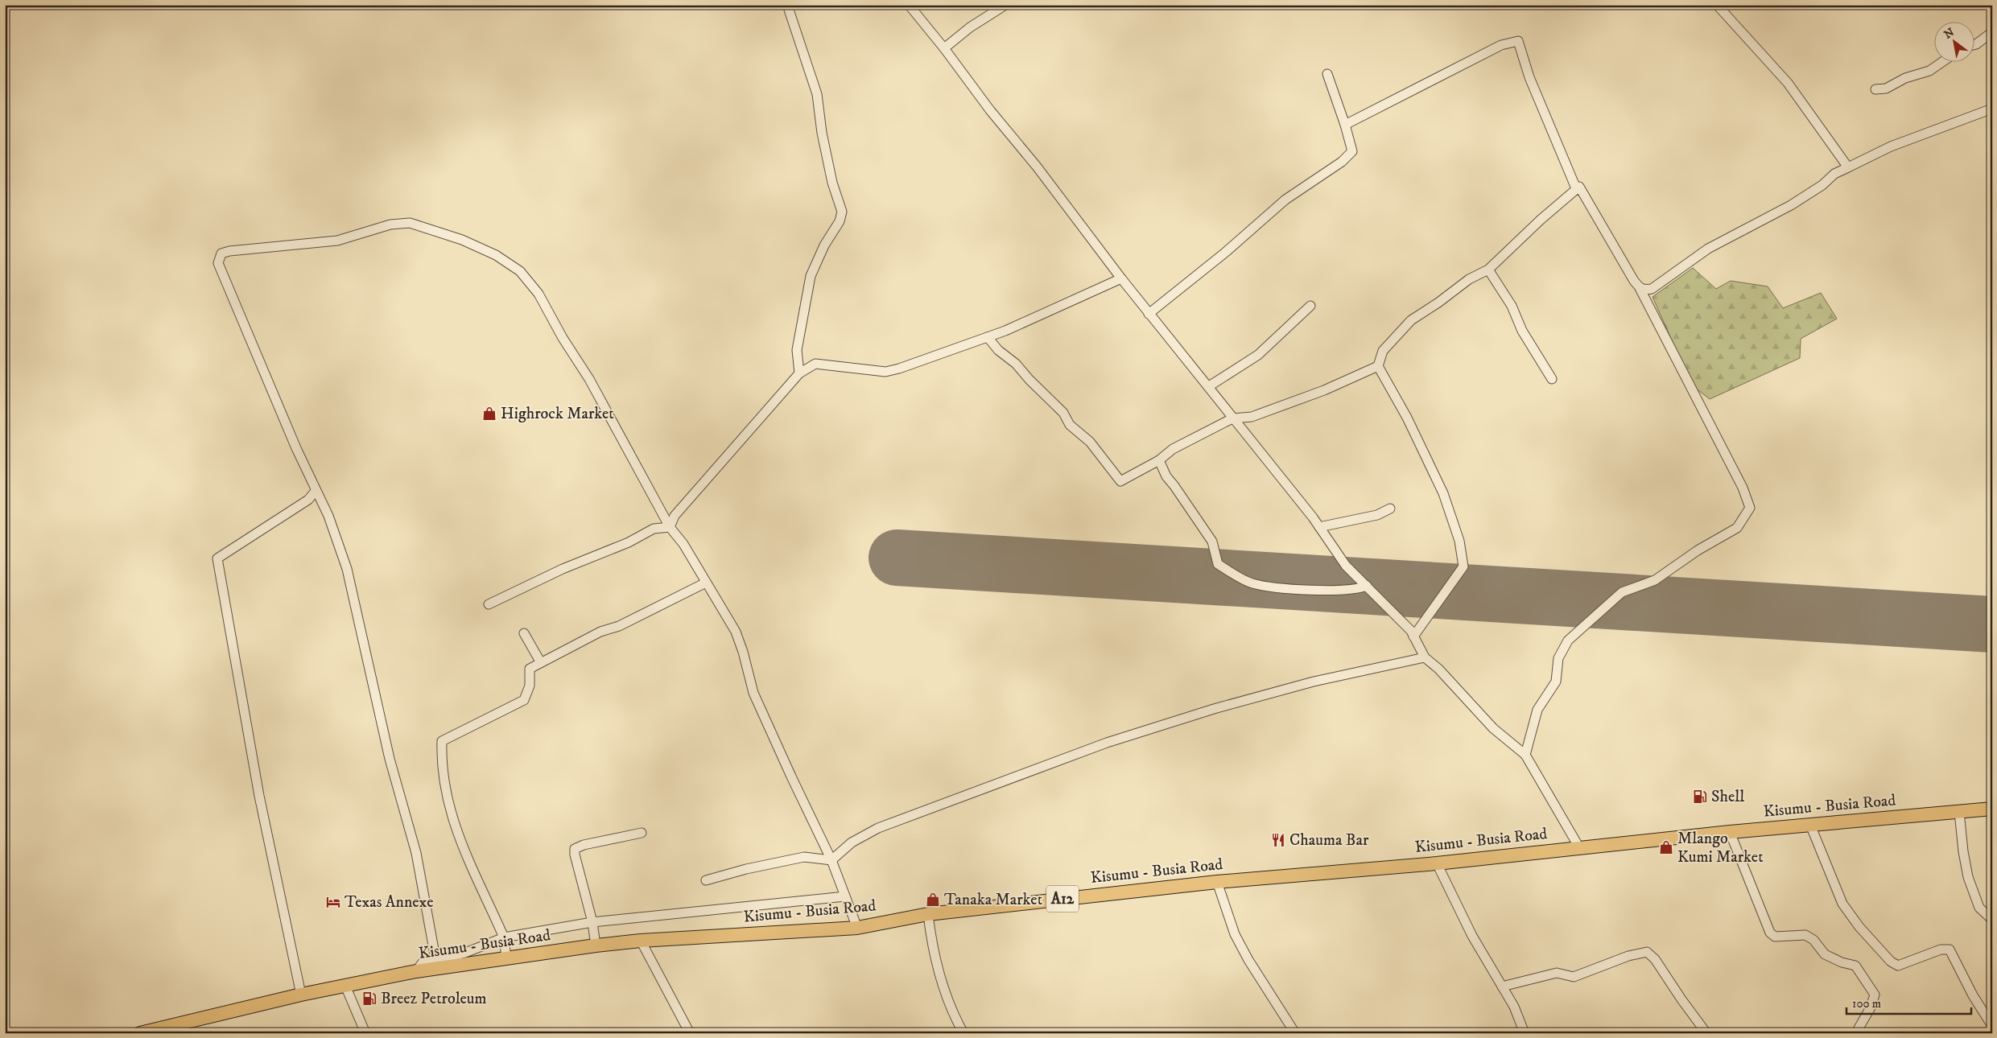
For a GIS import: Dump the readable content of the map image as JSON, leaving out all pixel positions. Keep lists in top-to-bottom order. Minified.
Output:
{"streets":{"highway":["Kisumu - Busia Road","A12"]},"places":{"shop":["Highrock Market","Mlango Kumi Market","Tanaka Market"],"fuel station":["Shell","Breez Petroleum"],"restaurant":["Chauma Bar"],"hotel":["Texas Annexe"]},"scale_bar":"100 m","north":"top left"}
